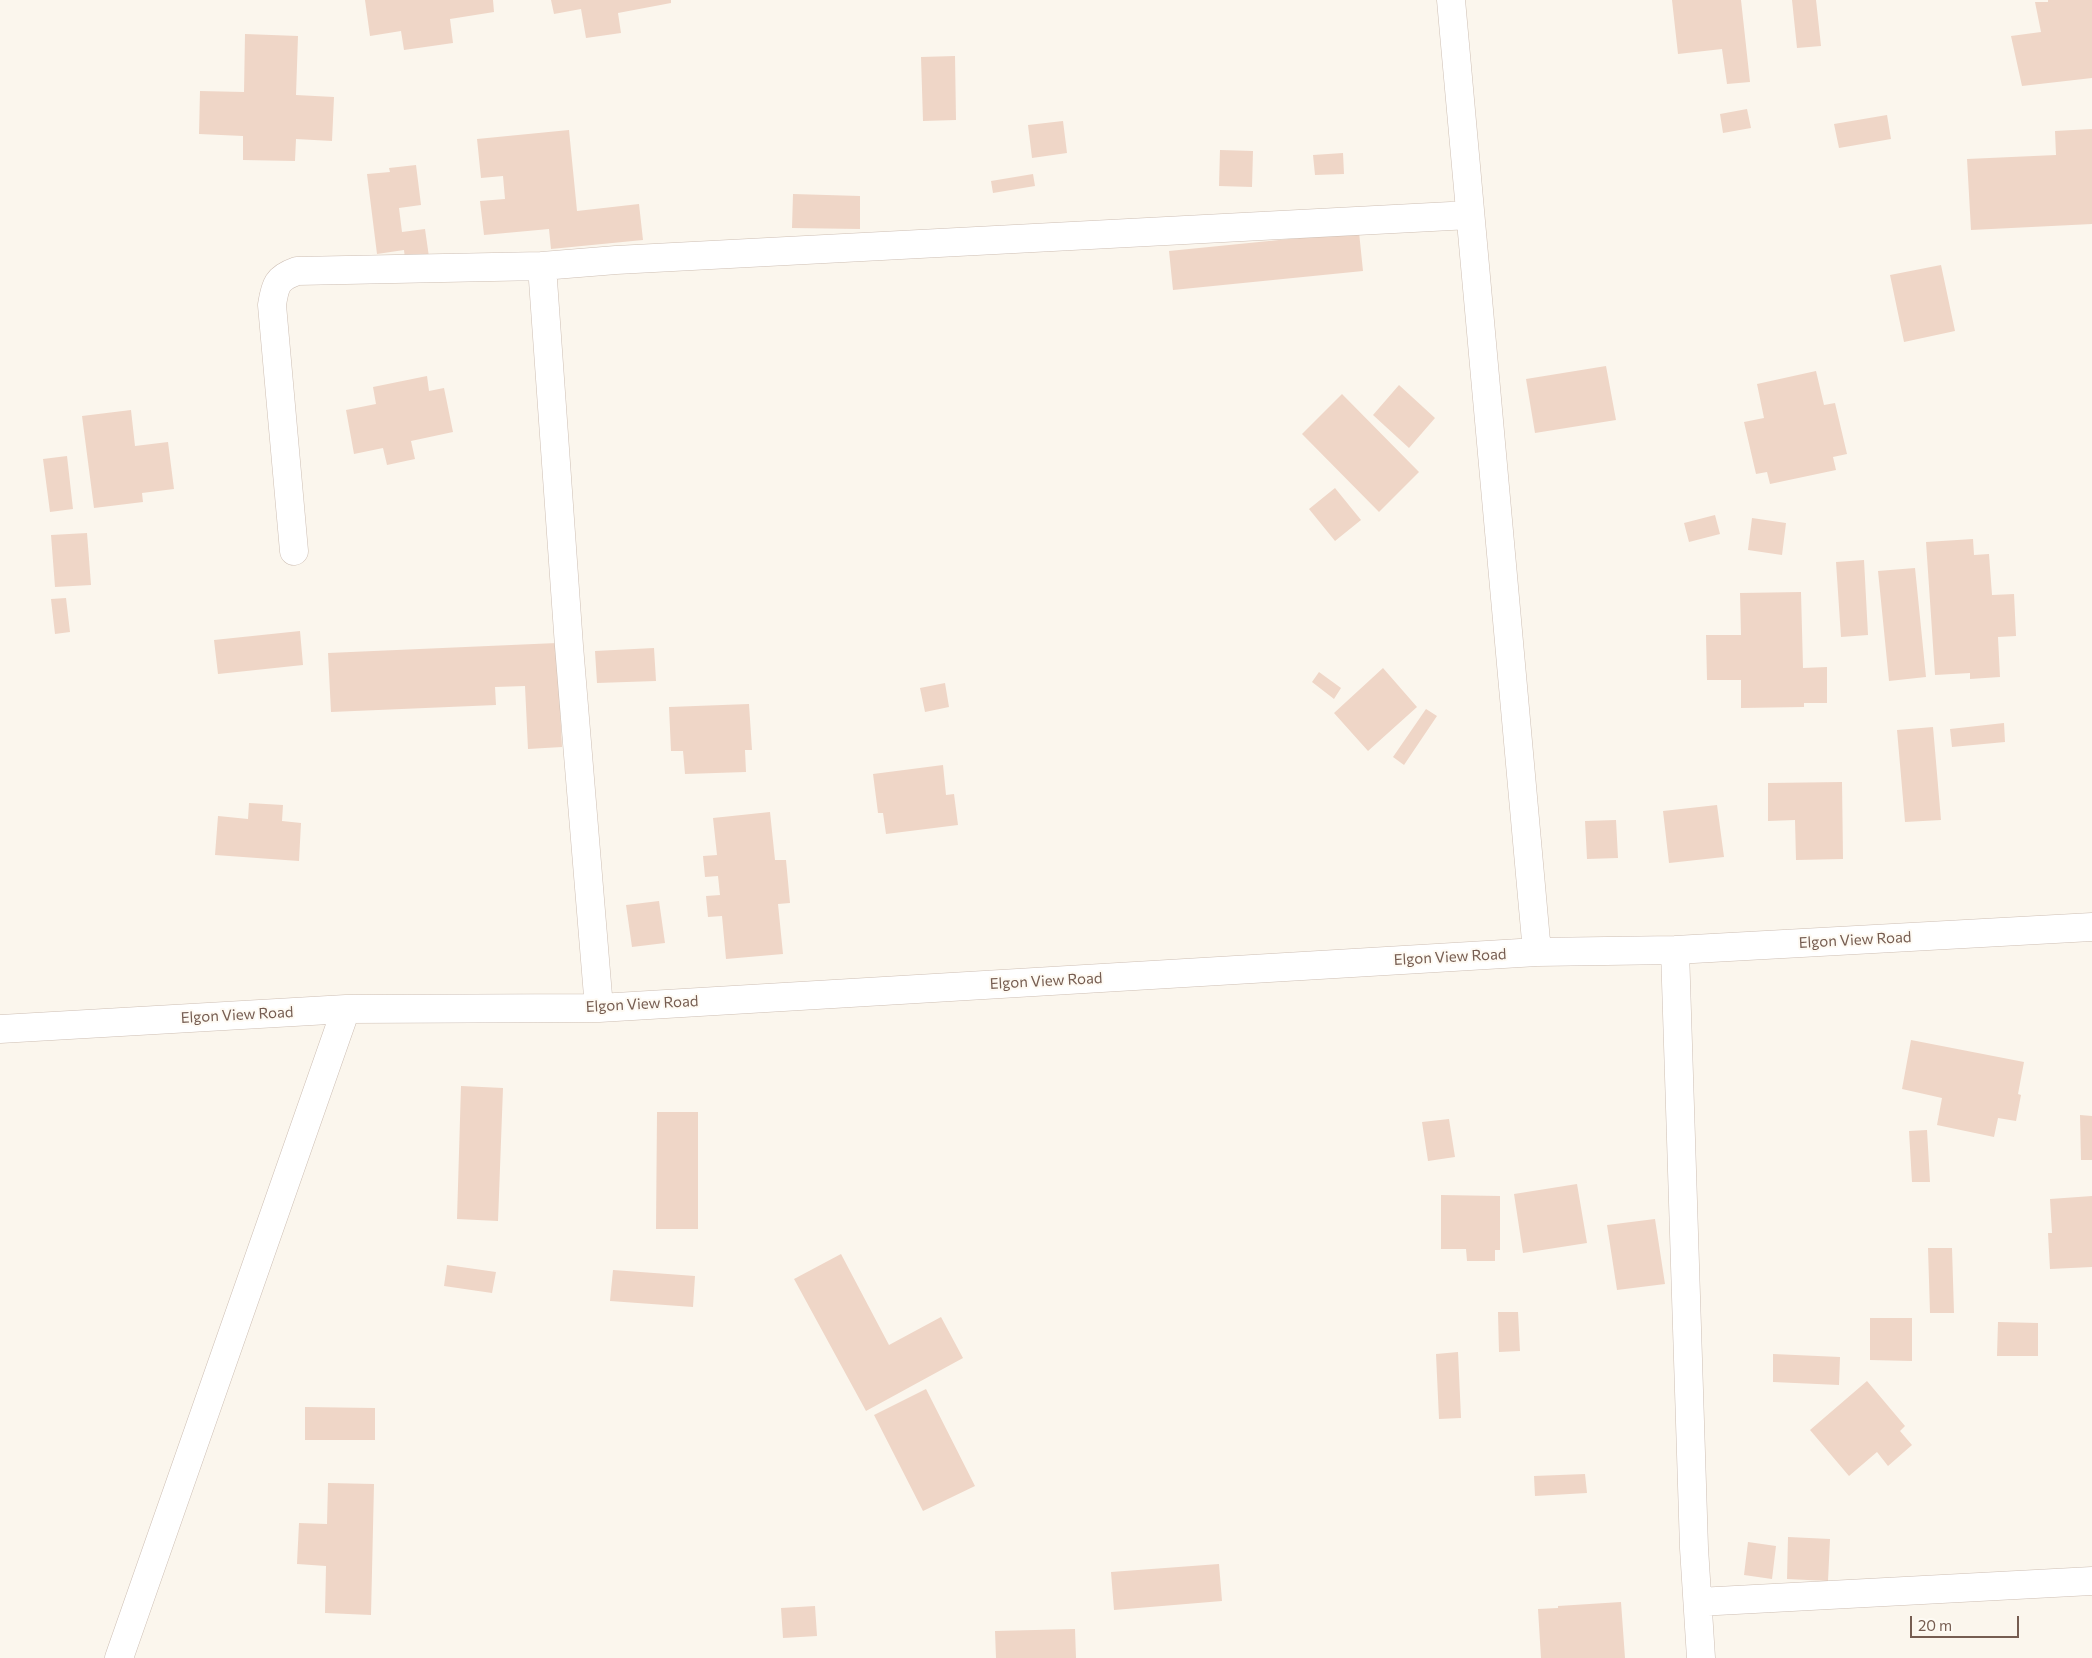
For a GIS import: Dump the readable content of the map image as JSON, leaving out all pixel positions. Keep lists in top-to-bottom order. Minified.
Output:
{"streets":{"street":["Elgon View Road"]},"scale_bar":"20 m"}
